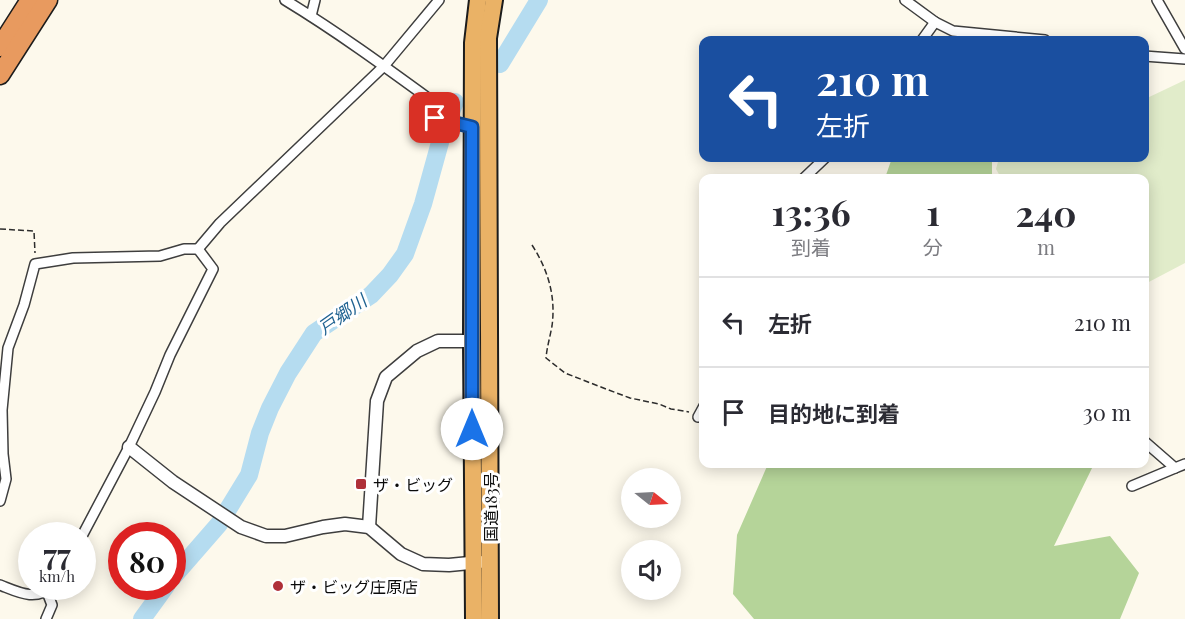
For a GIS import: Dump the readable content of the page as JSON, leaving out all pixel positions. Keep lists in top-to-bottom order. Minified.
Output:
{"streets":{"highway":["国道183号"]},"water":["戸郷川"],"places":{"transit":["ザ・ビッグ"],"other":["ザ・ビッグ庄原店"]},"north":"right","page":{"turn":["210 m","左折"],"eta":["13:36","到着","1","分","240","m"],"list":[{"name":"左折","value":"210 m"},{"name":"目的地に到着","value":"30 m"}],"speed":"77 km/h","limit":"80"}}
